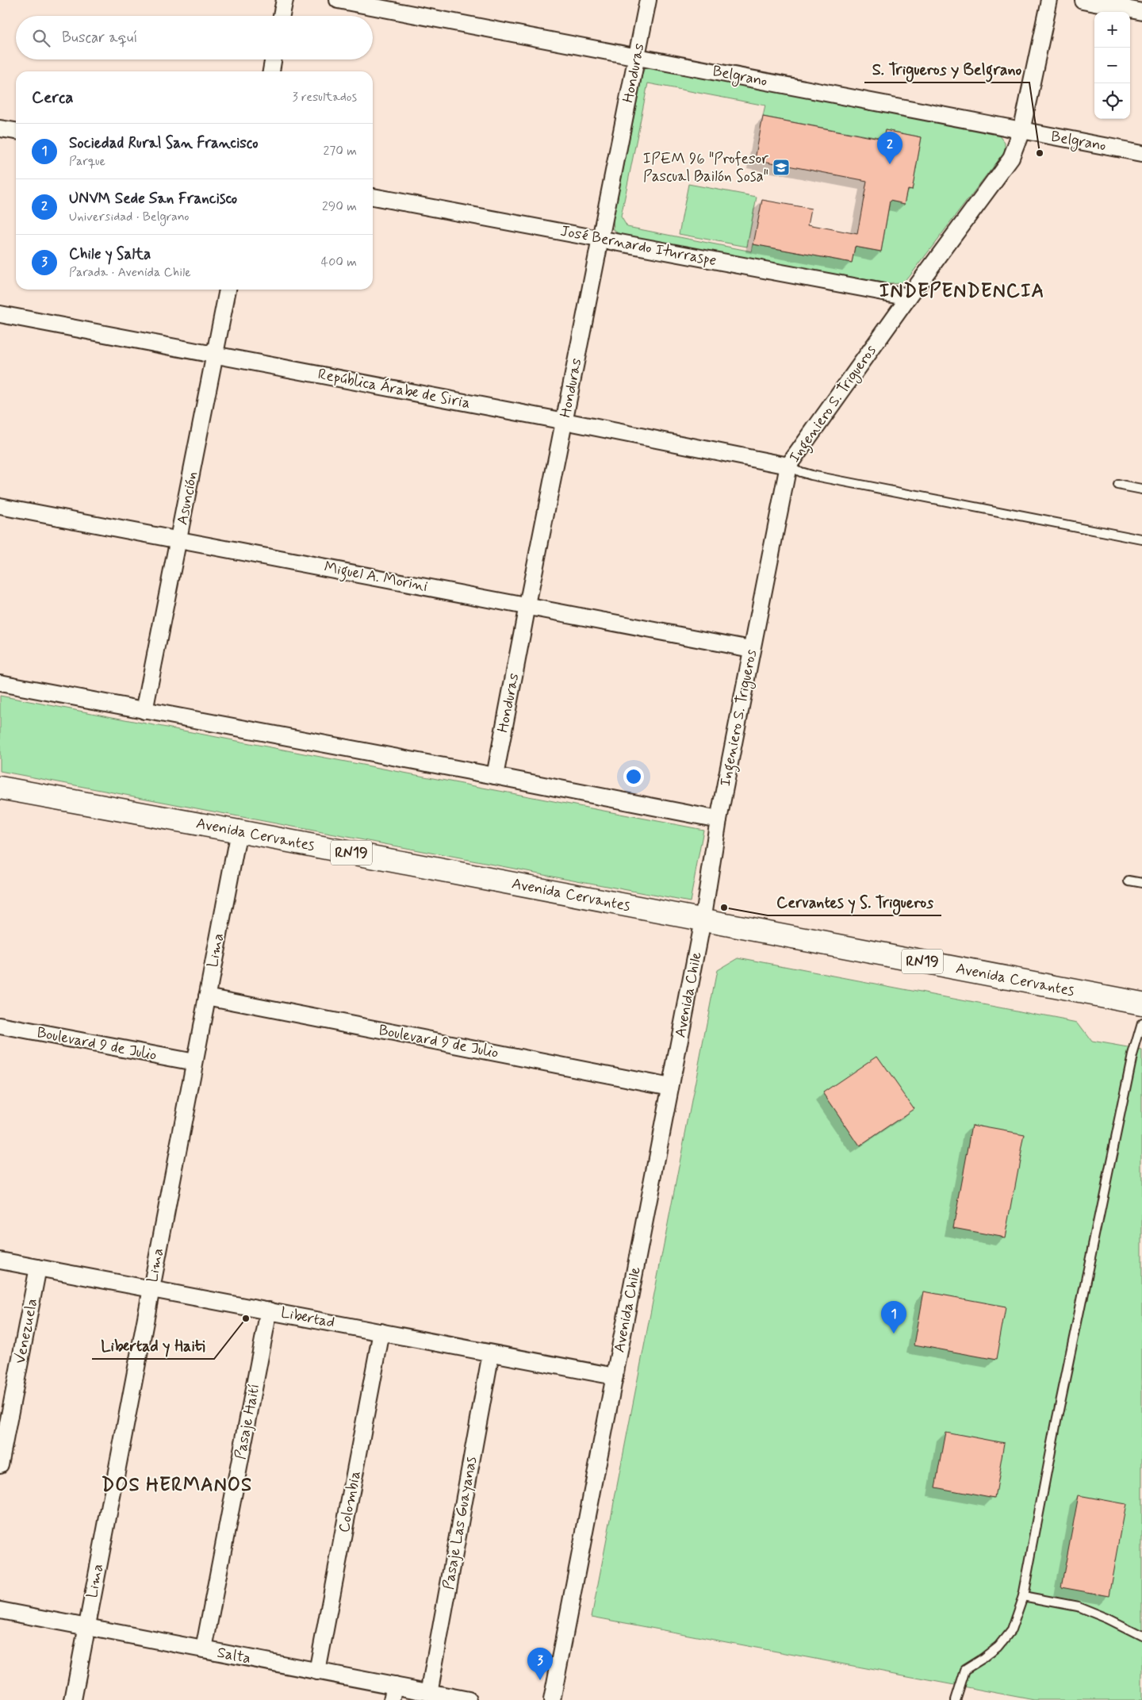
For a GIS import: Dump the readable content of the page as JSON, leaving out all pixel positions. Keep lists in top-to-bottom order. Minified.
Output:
{"streets":{"main road":["Avenida Cervantes","RN19"],"street":["Honduras","Belgrano","José Bernardo Iturraspe","República Árabe de Siria","Ingeniero S. Trigueros","Asunción","Miguel A. Morini","Lima","Avenida Chile","Boulevard 9 de Julio","Libertad","Venezuela","Pasaje Haití","Colombia","Pasaje Las Guayanas","Salta"]},"crossings":[["Honduras","Belgrano"],["Honduras","José Bernardo Iturraspe"],["Honduras","República Árabe de Siria"],["Honduras","Miguel A. Morini"],["Belgrano","Ingeniero S. Trigueros"],["José Bernardo Iturraspe","Ingeniero S. Trigueros"],["República Árabe de Siria","Ingeniero S. Trigueros"],["República Árabe de Siria","Asunción"],["Ingeniero S. Trigueros","Miguel A. Morini"],["Ingeniero S. Trigueros","Avenida Cervantes"],["Ingeniero S. Trigueros","Avenida Chile"],["Asunción","Miguel A. Morini"],["Avenida Cervantes","Lima"],["Avenida Cervantes","Avenida Chile"],["Lima","Boulevard 9 de Julio"],["Lima","Libertad"],["Lima","Salta"],["Avenida Chile","Boulevard 9 de Julio"],["Avenida Chile","Libertad"],["Libertad","Venezuela"],["Libertad","Pasaje Haití"],["Libertad","Colombia"],["Libertad","Pasaje Las Guayanas"],["Pasaje Haití","Salta"],["Colombia","Salta"],["Pasaje Las Guayanas","Salta"]],"districts":["INDEPENDENCIA","DOS HERMANOS"],"places":{"other":["S. Trigueros y Belgrano","Cervantes y S. Trigueros","Libertad y Haiti"],"school or university":["IPEM 96 \"Profesor Pascual Bailón Sosa\""]},"page":{"map_buttons":["+","−"],"search":"Buscar aquí","heading":["Cerca","3 resultados"],"list":[{"mark":"1","name":"Sociedad Rural San Francisco","note":"Parque","value":"270 m"},{"mark":"2","name":"UNVM Sede San Francisco","note":"Universidad · Belgrano","value":"290 m"},{"mark":"3","name":"Chile y Salta","note":"Parada · Avenida Chile","value":"400 m"}],"pins":["2","1","3"]}}
